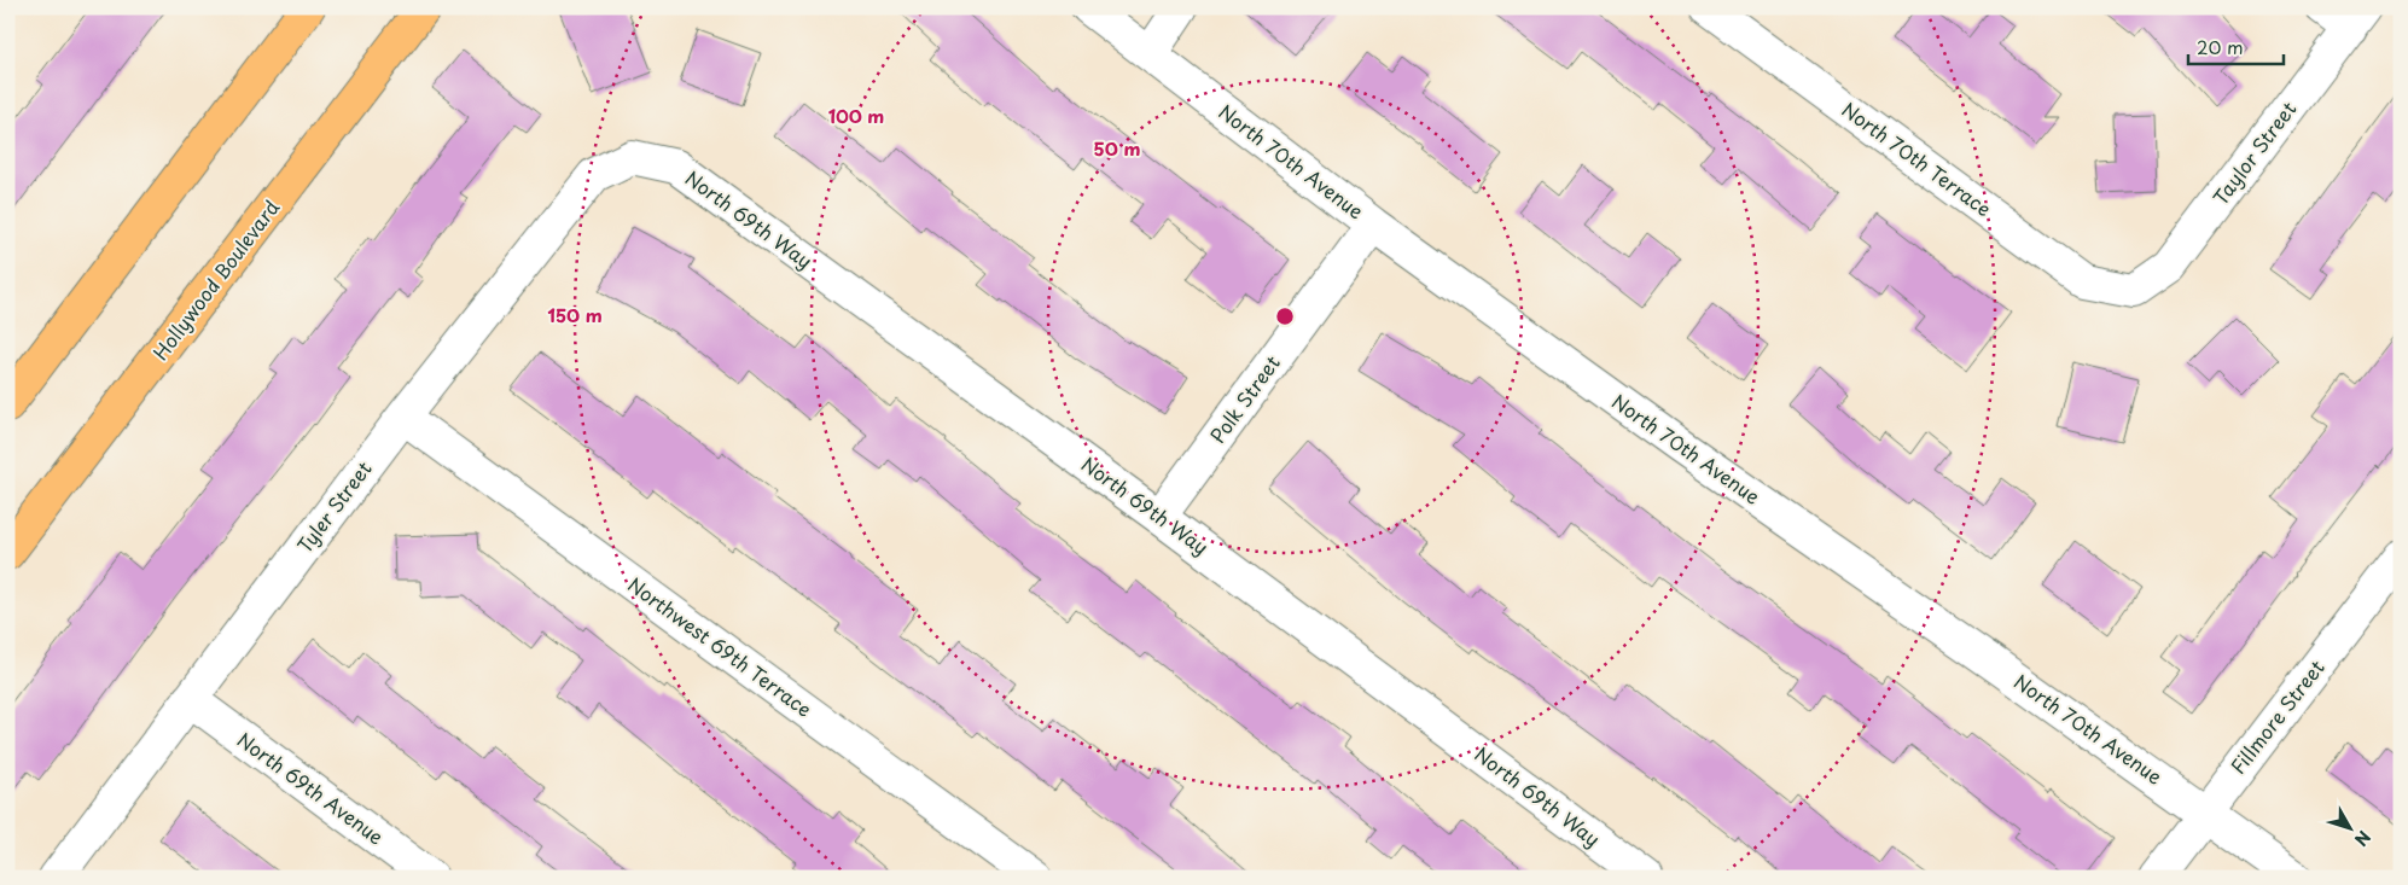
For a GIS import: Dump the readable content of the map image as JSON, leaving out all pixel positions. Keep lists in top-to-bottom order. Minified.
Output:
{"streets":{"highway":["Hollywood Boulevard"],"street":["Taylor Street","North 70th Terrace","North 70th Avenue","North 69th Way","Polk Street","Tyler Street","Northwest 69th Terrace","Fillmore Street","North 69th Avenue"]},"crossings":[["Taylor Street","North 70th Terrace"],["North 70th Avenue","Polk Street"],["North 70th Avenue","Fillmore Street"],["North 69th Way","Polk Street"],["North 69th Way","Tyler Street"],["Tyler Street","Northwest 69th Terrace"],["Tyler Street","North 69th Avenue"]],"scale_bar":"20 m","north":"bottom right","rings":["100 m","50 m","150 m"]}
